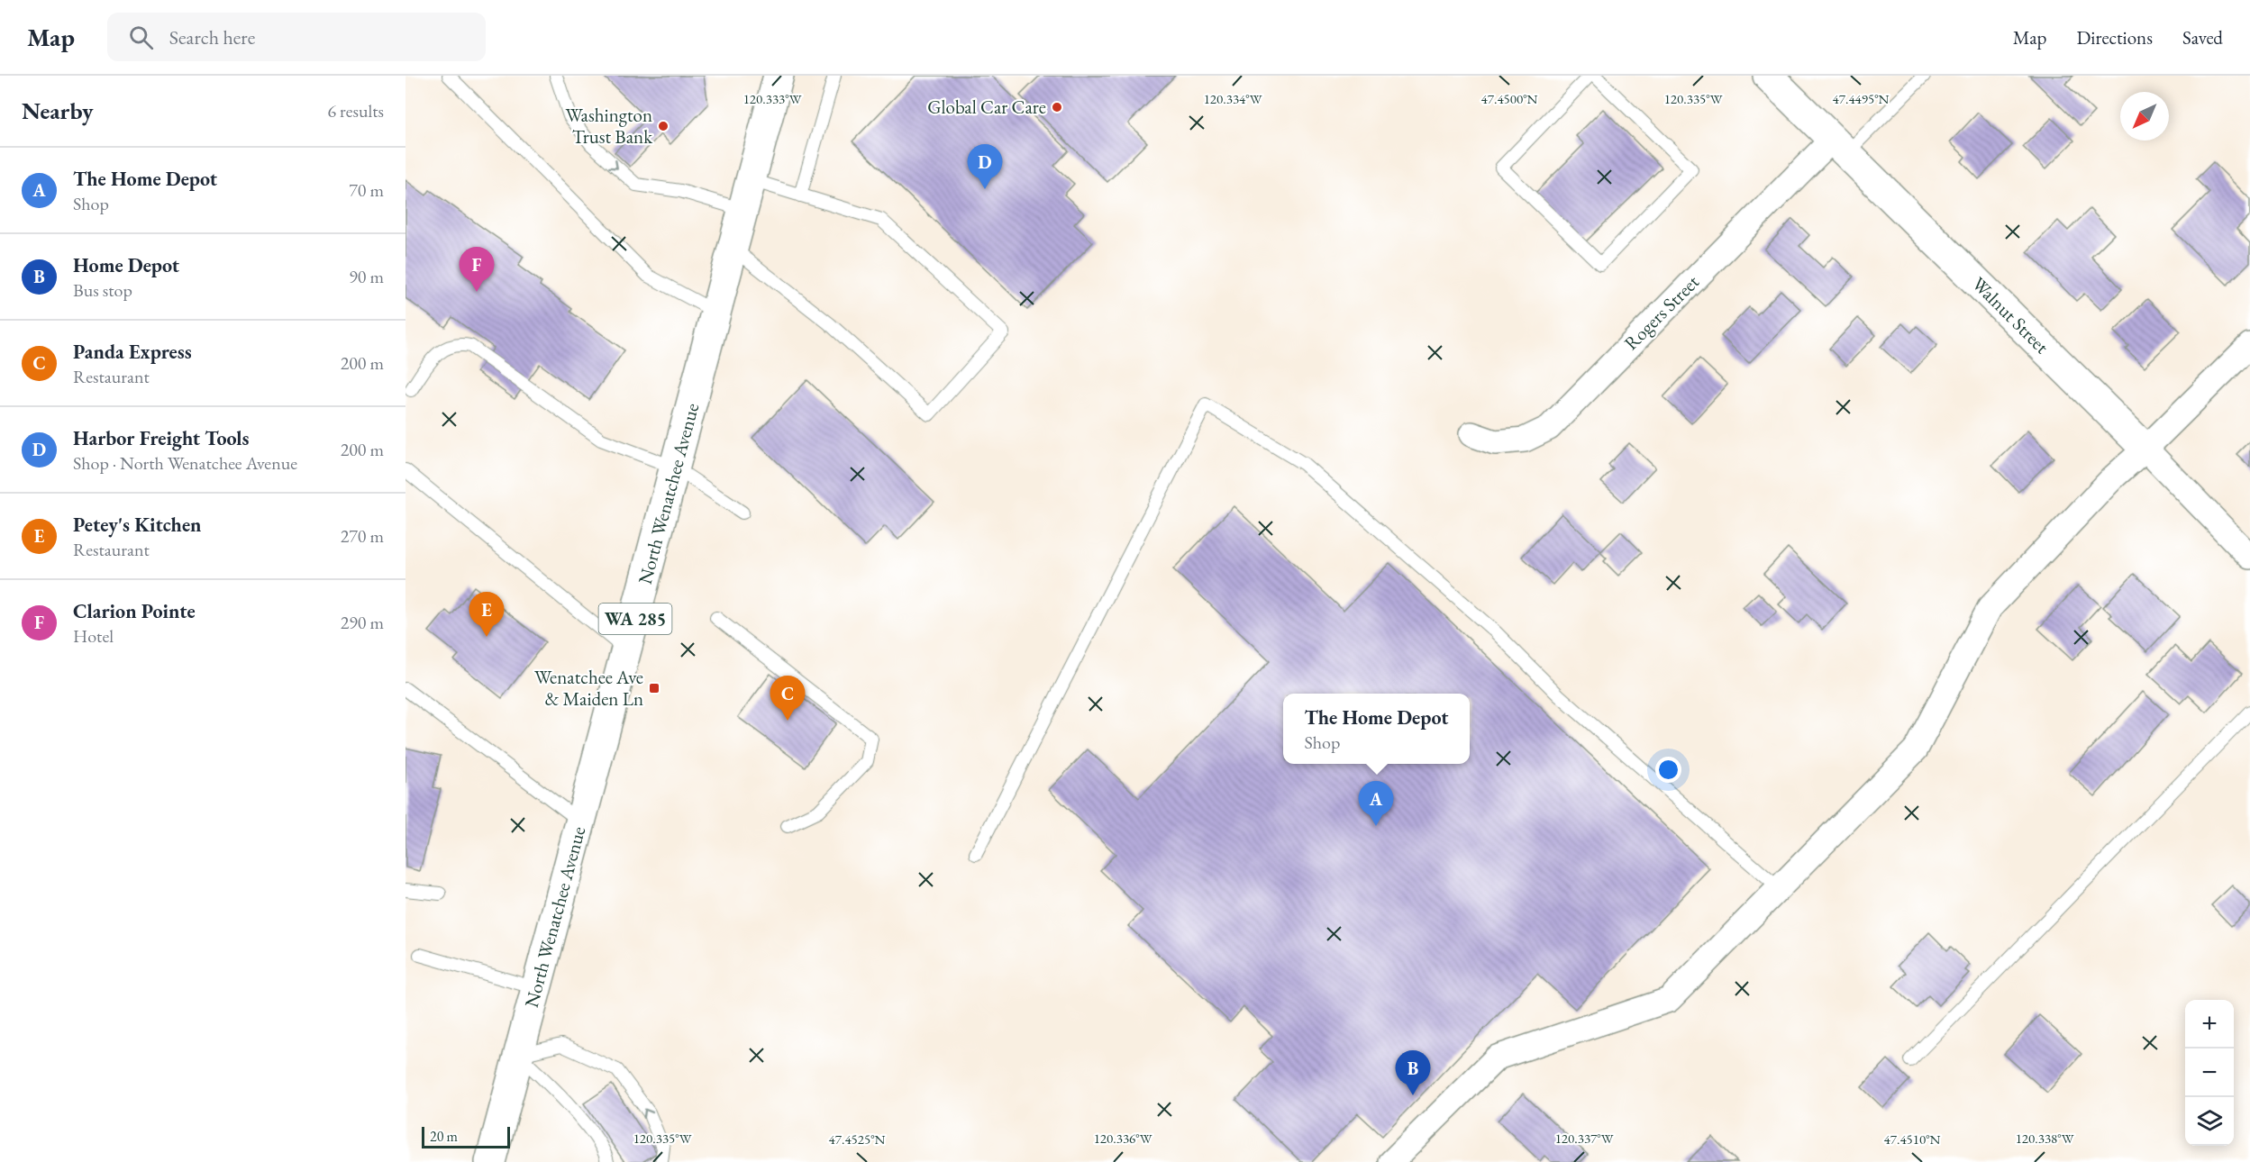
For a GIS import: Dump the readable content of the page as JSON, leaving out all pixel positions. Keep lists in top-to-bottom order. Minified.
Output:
{"streets":{"main road":["Walnut Street","North Wenatchee Avenue","WA 285"],"street":["Rogers Street"]},"crossings":[["Rogers Street","Walnut Street"]],"places":{"other":["Global Car Care","Washington Trust Bank"],"transit":["Wenatchee Ave & Maiden Ln"]},"scale_bar":"20 m","north":"bottom left","page":{"header":"Map","search":"Search here","nav":["Map","Directions","Saved"],"heading":["Nearby","6 results"],"pins":["D","F","E","C","A","B"],"list":[{"mark":"A","name":"The Home Depot","note":"Shop","value":"70 m"},{"mark":"B","name":"Home Depot","note":"Bus stop","value":"90 m"},{"mark":"C","name":"Panda Express","note":"Restaurant","value":"200 m"},{"mark":"D","name":"Harbor Freight Tools","note":"Shop · North Wenatchee Avenue","value":"200 m"},{"mark":"E","name":"Petey's Kitchen","note":"Restaurant","value":"270 m"},{"mark":"F","name":"Clarion Pointe","note":"Hotel","value":"290 m"}],"popup":["The Home Depot","Shop"],"map_buttons":["+","−"],"scale":"20 m"},"coordinates":["47.4500°N","47.4495°N","120.333°W","120.334°W","120.335°W","120.336°W","120.337°W","120.338°W","47.4525°N","47.4510°N"]}
